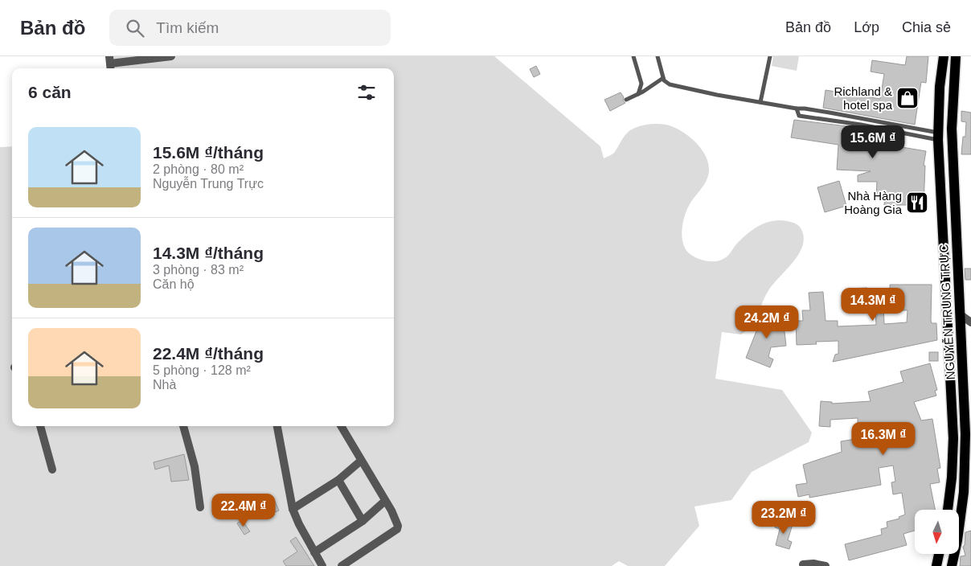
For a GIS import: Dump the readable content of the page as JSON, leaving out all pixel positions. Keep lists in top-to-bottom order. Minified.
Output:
{"streets":{"main road":["NGUYỄN TRUNG TRỰC"]},"places":{"shop":["Richland & hotel spa"],"restaurant":["Nhà Hàng Hoàng Gia"]},"north":"bottom","page":{"header":"Bản đồ","search":"Tìm kiếm","nav":["Bản đồ","Lớp","Chia sẻ"],"heading":"6 căn","list":[{"name":"15.6M ₫/tháng","note":"2 phòng · 80 m² · Nguyễn Trung Trực"},{"name":"14.3M ₫/tháng","note":"3 phòng · 83 m² · Căn hộ"},{"name":"22.4M ₫/tháng","note":"5 phòng · 128 m² · Nhà"}],"price":["15.6M ₫","14.3M ₫","24.2M ₫","16.3M ₫","22.4M ₫","23.2M ₫"]}}
